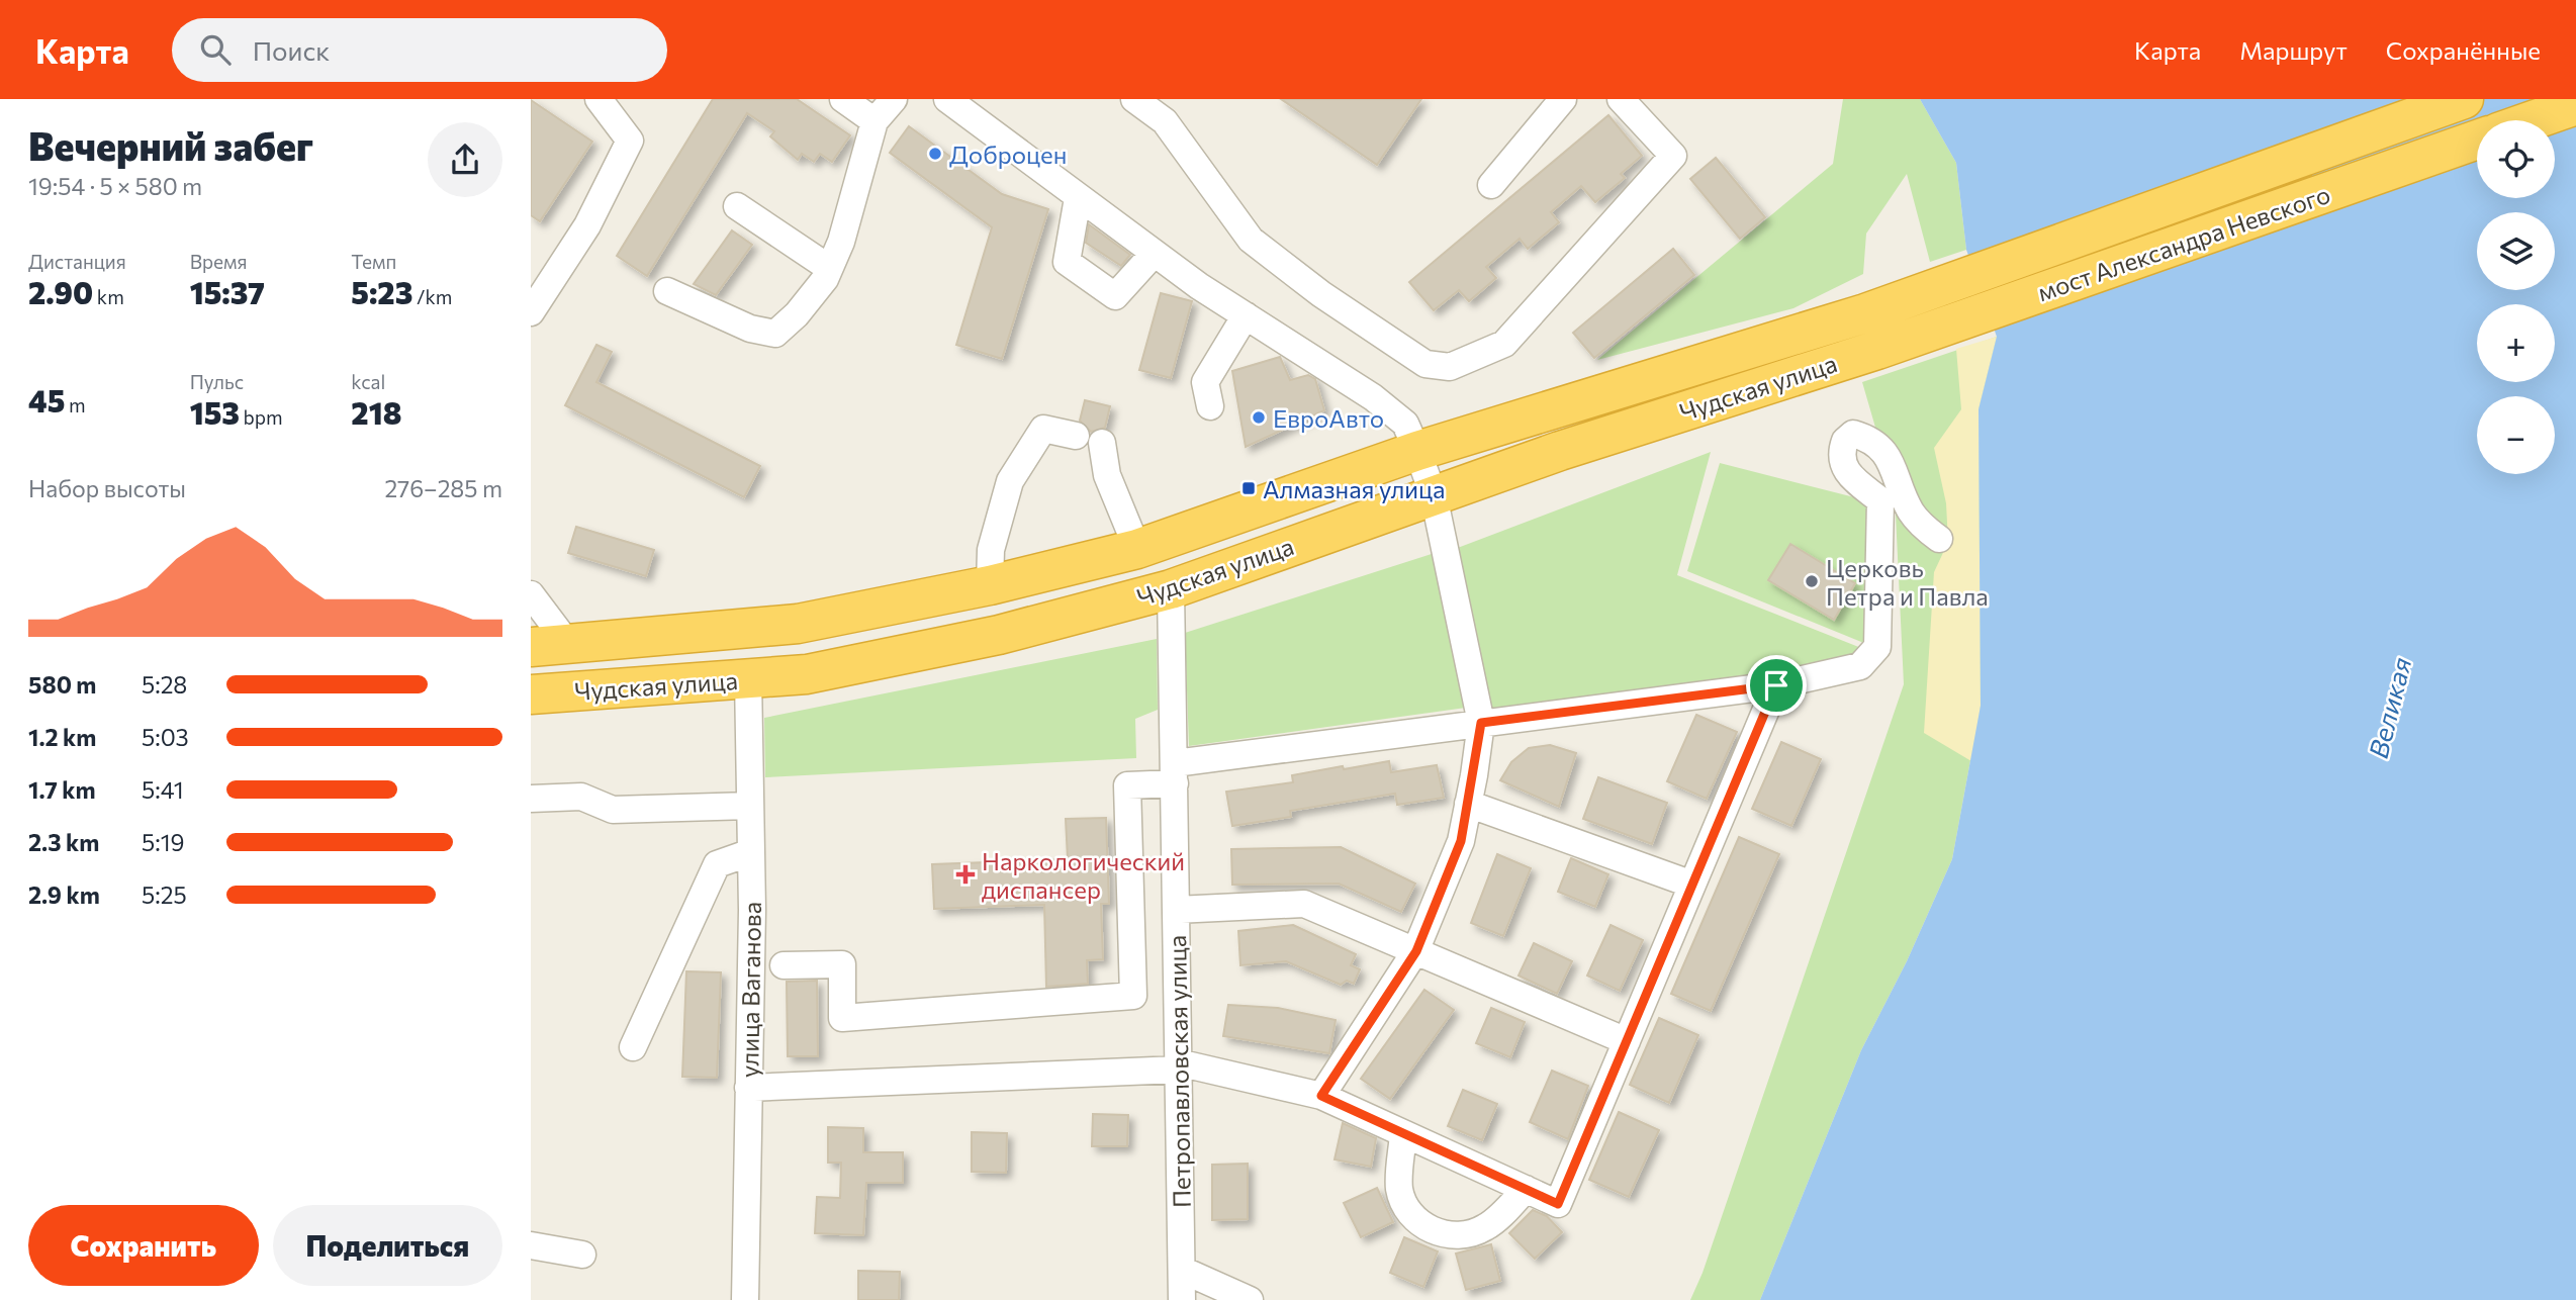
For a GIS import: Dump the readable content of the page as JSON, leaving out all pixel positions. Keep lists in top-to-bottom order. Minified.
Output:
{"streets":{"highway":["мост Александра Невского","Чудская улица"],"street":["улица Ваганова","Петропавловская улица"]},"crossings":[["мост Александра Невского","Чудская улица"],["Чудская улица","улица Ваганова"],["Чудская улица","Петропавловская улица"]],"water":["Великая"],"places":{"other":["Доброцен","ЕвроАвто","Церковь Петра и Павла"],"transit":["Алмазная улица"],"health":["Наркологический диспансер"]},"page":{"header":"Карта","search":"Поиск","nav":["Карта","Маршрут","Сохранённые"],"heading":["Вечерний забег","19:54 · 5 × 580 m"],"map_buttons":["+","−"],"stats":[["Дистанция","2.90 km"],["Время","15:37"],["Темп","5:23 /km"],["45 m"],["Пульс","153 bpm"],["kcal","218"]],"chart":["Набор высоты","276–285 m"],"list":[{"name":"580 m","note":"5:28"},{"name":"1.2 km","note":"5:03"},{"name":"1.7 km","note":"5:41"},{"name":"2.3 km","note":"5:19"},{"name":"2.9 km","note":"5:25"}],"buttons":["Сохранить","Поделиться"]}}
